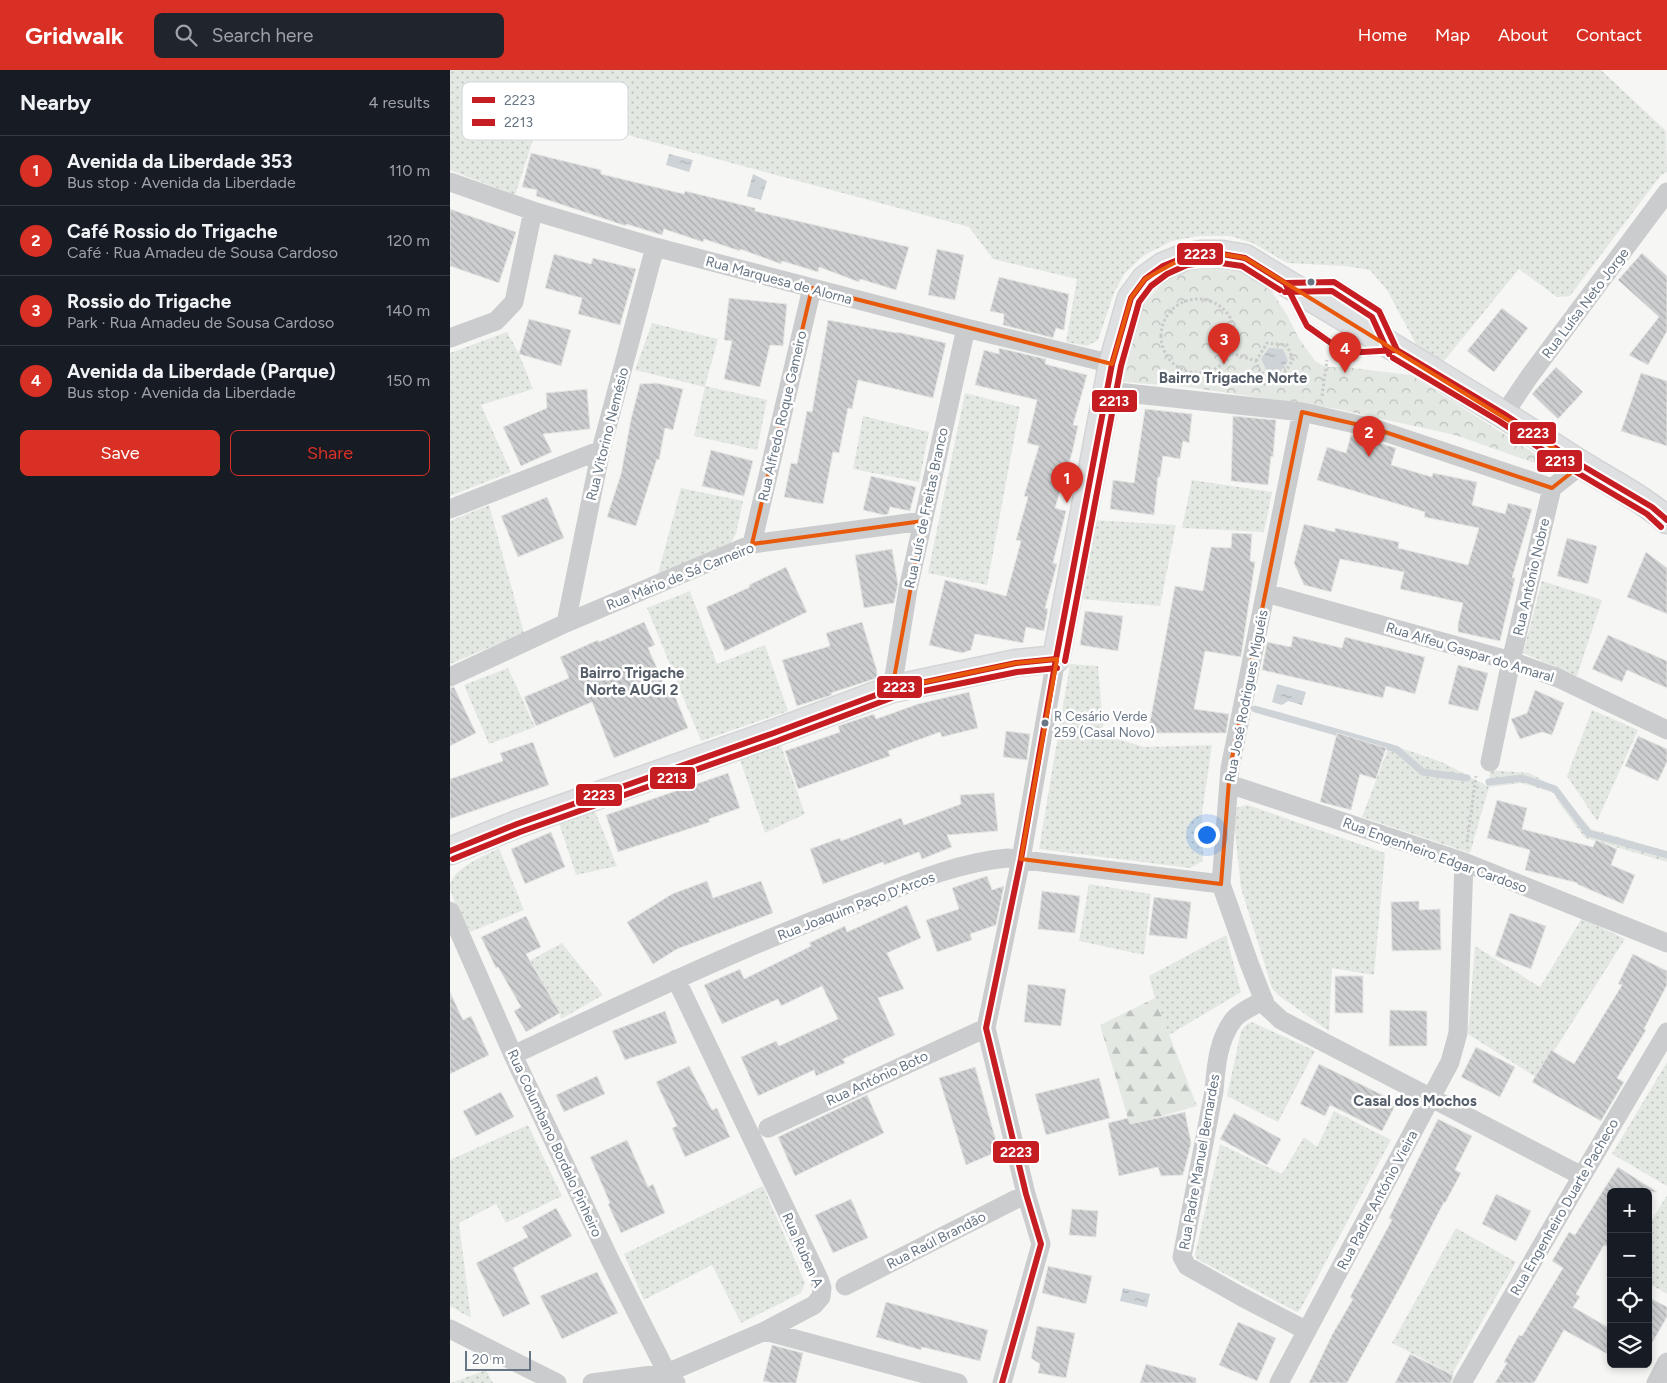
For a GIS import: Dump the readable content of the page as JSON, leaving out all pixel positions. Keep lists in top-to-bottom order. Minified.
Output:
{"streets":{"street":["Rua Marquesa de Alorna","Rua Luísa Neto Jorge","Rua Alfredo Roque Gameiro","Rua Vitorino Nemésio","Rua Luís de Freitas Branco","Rua Mário de Sá Carneiro","Rua António Nobre","Rua Alfeu Gaspar do Amaral","Rua José Rodrigues Miguéis","Rua Engenheiro Edgar Cardoso","Rua Joaquim Paço D'Arcos","Rua António Boto","Rua Columbano Bordalo Pinheiro","Rua Padre Manuel Bernardes","Rua Padre António Vieira","Rua Engenheiro Duarte Pacheco","Rua Raúl Brandão","Rua Ruben A"]},"crossings":[["Rua Marquesa de Alorna","Rua Alfredo Roque Gameiro"],["Rua Marquesa de Alorna","Rua Vitorino Nemésio"],["Rua Marquesa de Alorna","Rua Luís de Freitas Branco"],["Rua Alfredo Roque Gameiro","Rua Mário de Sá Carneiro"],["Rua Vitorino Nemésio","Rua Mário de Sá Carneiro"],["Rua Luís de Freitas Branco","Rua Mário de Sá Carneiro"],["Rua António Nobre","Rua Alfeu Gaspar do Amaral"],["Rua Alfeu Gaspar do Amaral","Rua José Rodrigues Miguéis"],["Rua José Rodrigues Miguéis","Rua Engenheiro Edgar Cardoso"],["Rua José Rodrigues Miguéis","Rua Joaquim Paço D'Arcos"],["Rua José Rodrigues Miguéis","Rua Padre Manuel Bernardes"],["Rua José Rodrigues Miguéis","Rua Padre António Vieira"],["Rua José Rodrigues Miguéis","Rua Engenheiro Duarte Pacheco"],["Rua Engenheiro Edgar Cardoso","Rua Padre António Vieira"],["Rua Joaquim Paço D'Arcos","Rua Columbano Bordalo Pinheiro"],["Rua Joaquim Paço D'Arcos","Rua Ruben A"],["Rua Columbano Bordalo Pinheiro","Rua Ruben A"],["Rua Padre Manuel Bernardes","Rua Padre António Vieira"]],"districts":["Bairro Trigache Norte","Bairro Trigache Norte AUGI 2","Casal dos Mochos"],"places":["R Cesário Verde 259 (Casal Novo)"],"lines":["transit line 2223","transit line 2213"],"legend":["2223","2213"],"scale_bar":"20 m","page":{"header":"Gridwalk","search":"Search here","nav":["Home","Map","About","Contact"],"heading":["Nearby","4 results"],"list":[{"mark":"1","name":"Avenida da Liberdade 353","note":"Bus stop · Avenida da Liberdade","value":"110 m"},{"mark":"2","name":"Café Rossio do Trigache","note":"Café · Rua Amadeu de Sousa Cardoso","value":"120 m"},{"mark":"3","name":"Rossio do Trigache","note":"Park · Rua Amadeu de Sousa Cardoso","value":"140 m"},{"mark":"4","name":"Avenida da Liberdade (Parque)","note":"Bus stop · Avenida da Liberdade","value":"150 m"}],"pins":["3","4","2","1"],"buttons":["Save","Share"],"map_buttons":["+","−"],"scale":"20 m"}}
